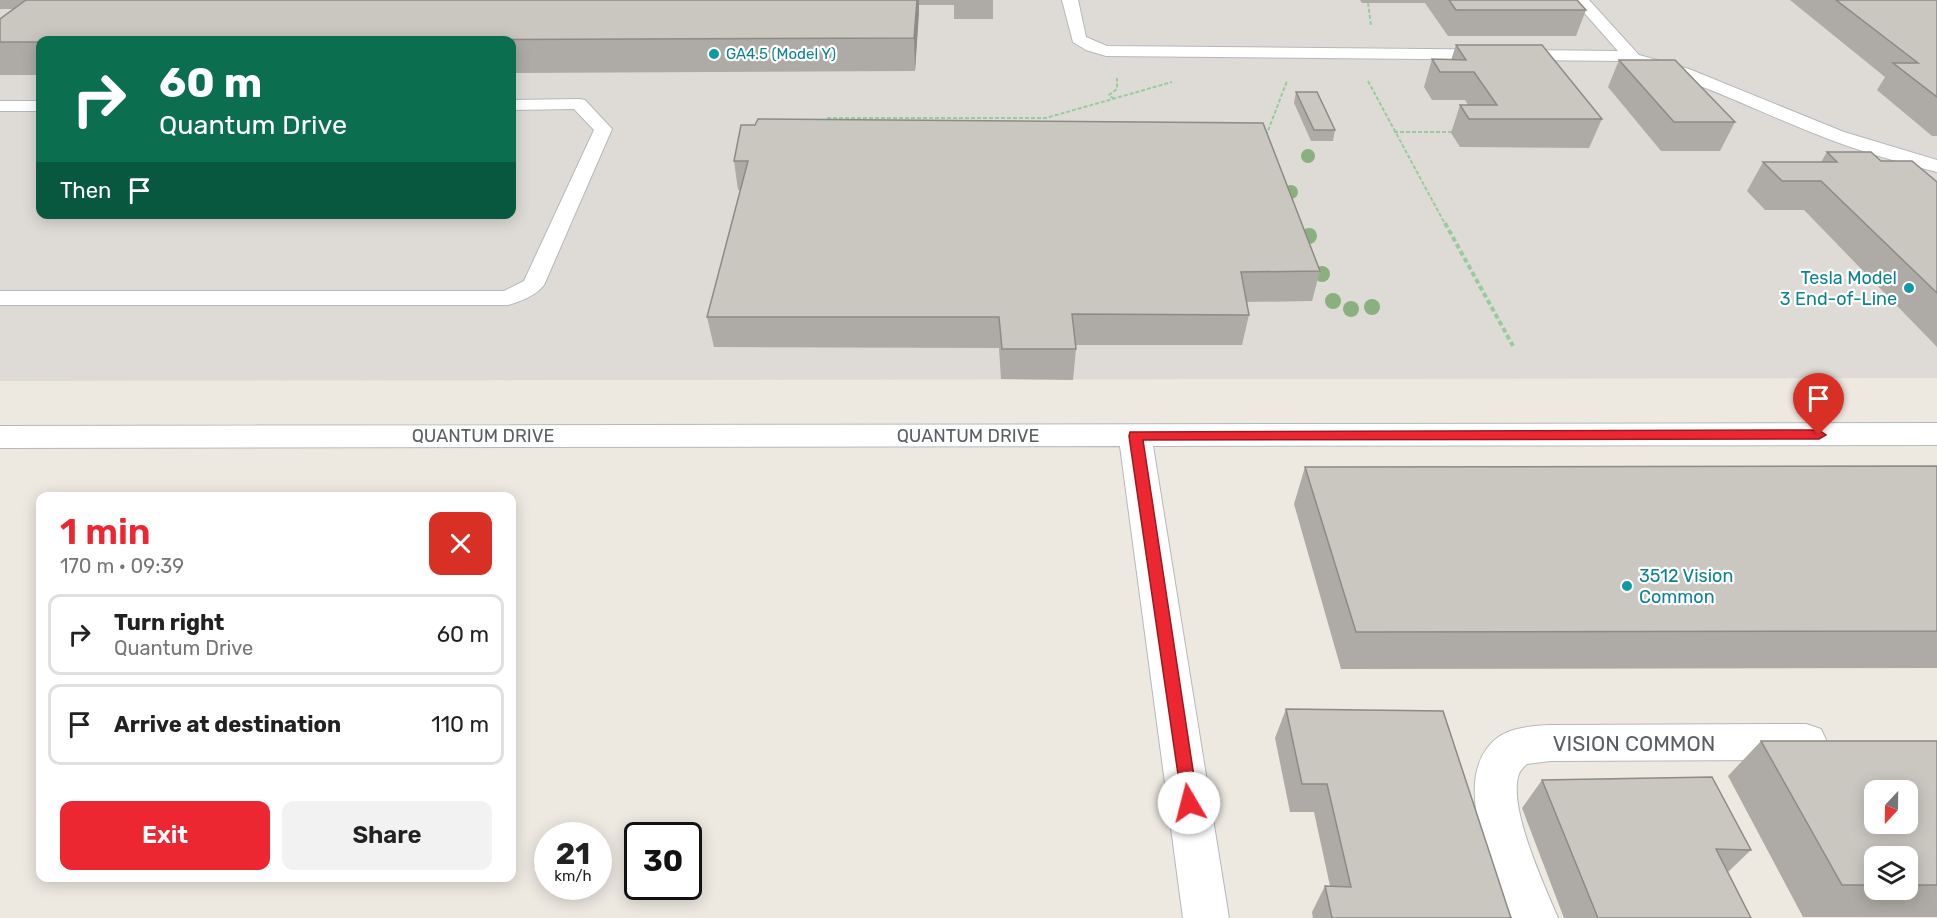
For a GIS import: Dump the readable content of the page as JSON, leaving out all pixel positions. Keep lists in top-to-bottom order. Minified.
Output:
{"streets":{"street":["QUANTUM DRIVE","VISION COMMON"]},"places":["GA4.5 (Model Y)","Tesla Model 3 End-of-Line","3512 Vision Common"],"north":"bottom","page":{"turn":["60 m","Quantum Drive"],"then":"Then","heading":["1 min","170 m · 09:39"],"list":[{"name":"Turn right","note":"Quantum Drive","value":"60 m"},{"name":"Arrive at destination","value":"110 m"}],"buttons":["Exit","Share"],"speed":"21 km/h","limit":"30"}}
